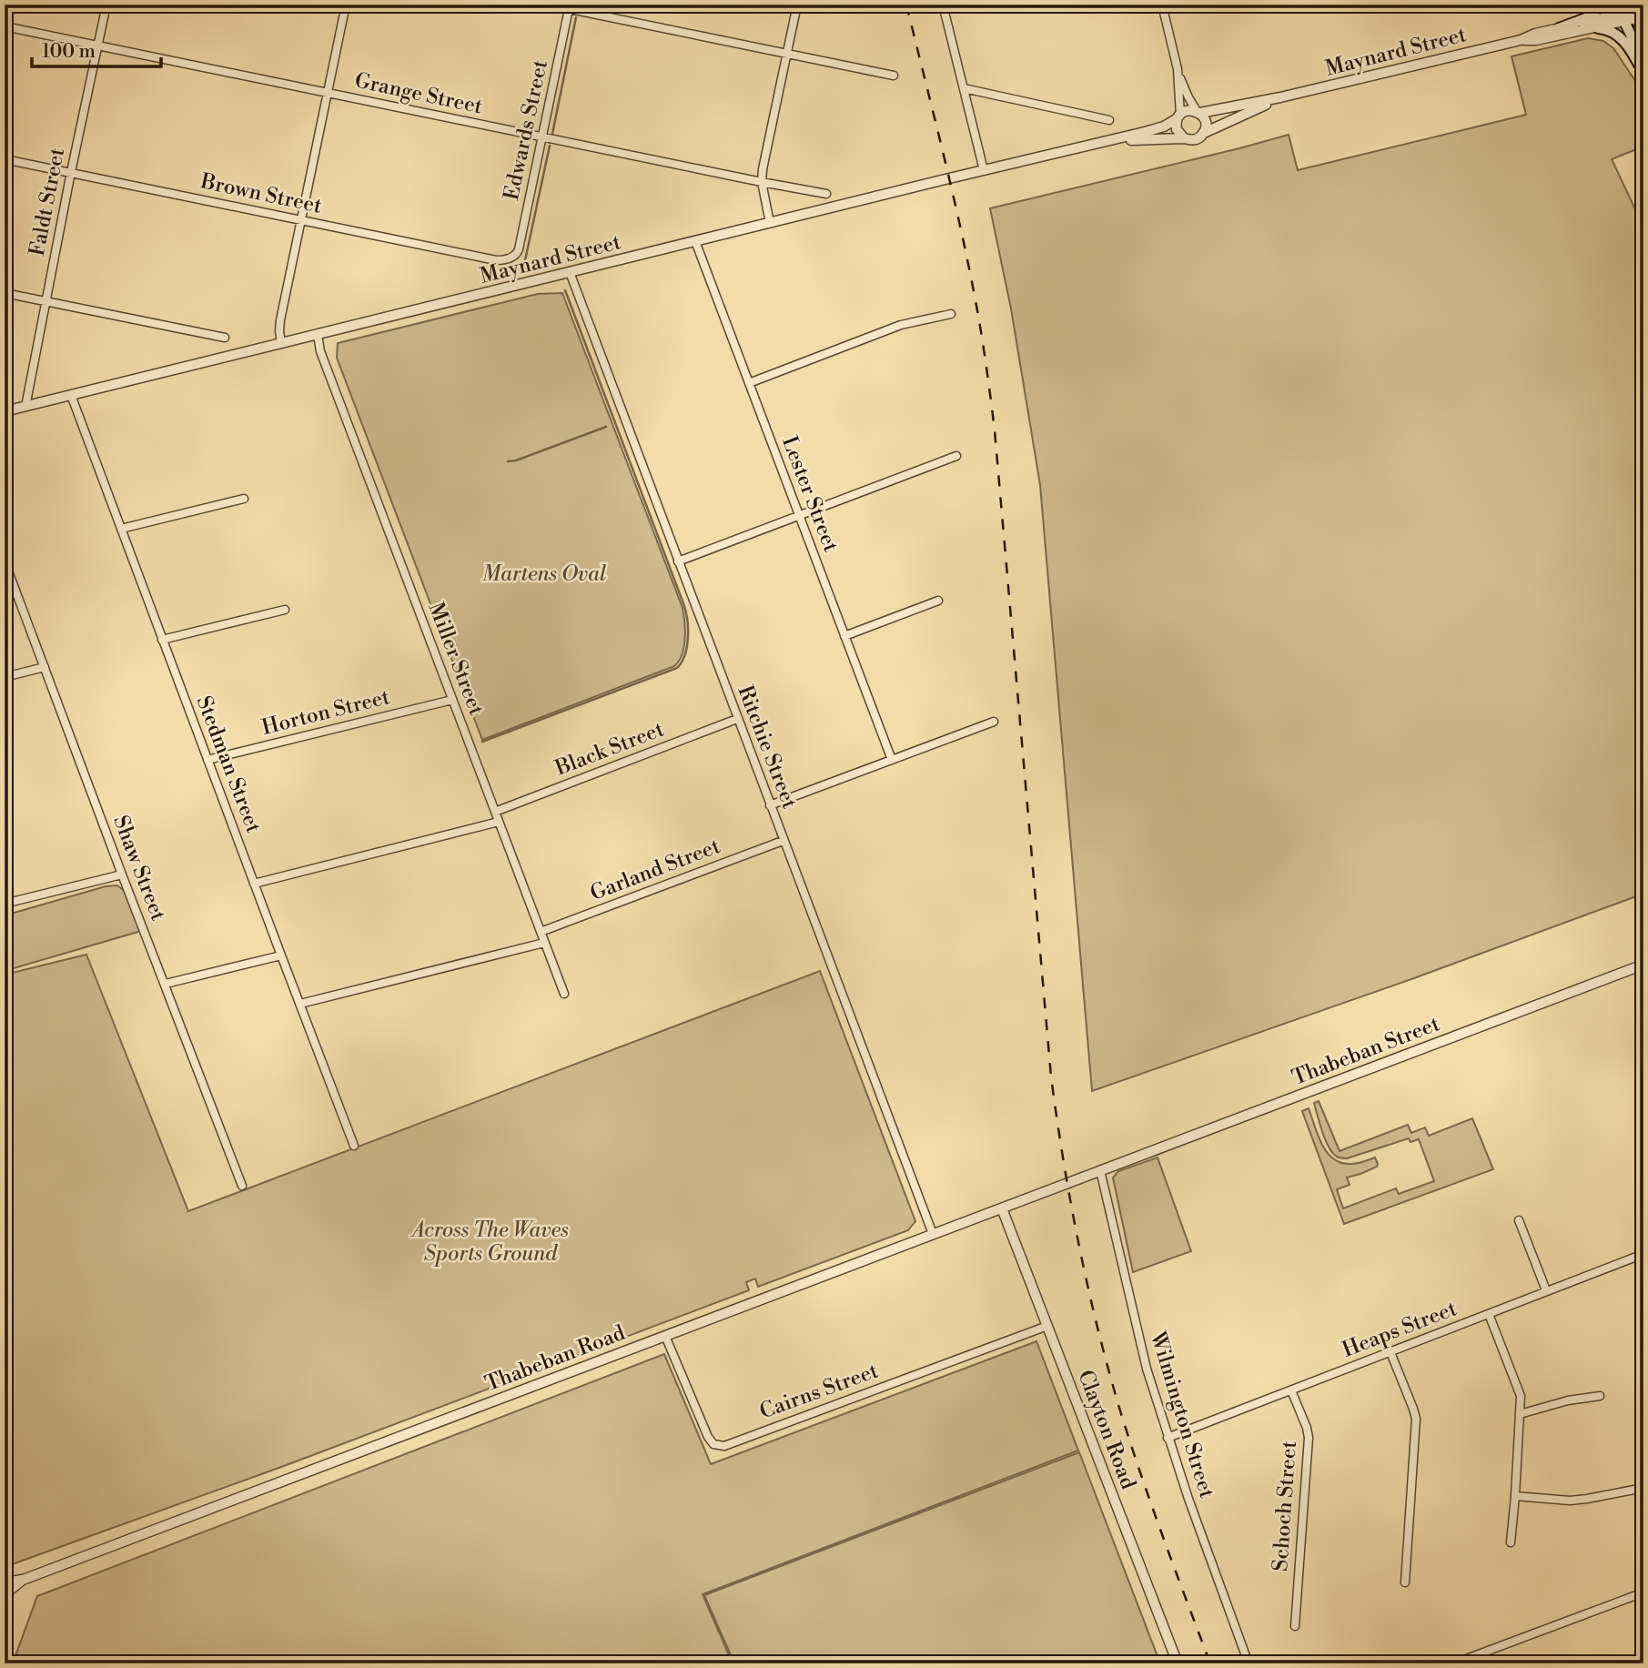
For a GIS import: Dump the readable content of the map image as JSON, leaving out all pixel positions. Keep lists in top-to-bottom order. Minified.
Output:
{"streets":{"street":["Maynard Street","Grange Street","Edwards Street","Brown Street","Faldt Street","Lester Street","Miller Street","Horton Street","Ritchie Street","Black Street","Stedman Street","Shaw Street","Garland Street","Thabeban Street","Heaps Street","Thabeban Road","Cairns Street","Wilmington Street","Clayton Road","Schoch Street"]},"crossings":[["Maynard Street","Faldt Street"],["Maynard Street","Lester Street"],["Maynard Street","Miller Street"],["Maynard Street","Ritchie Street"],["Maynard Street","Stedman Street"],["Grange Street","Edwards Street"],["Grange Street","Faldt Street"],["Edwards Street","Brown Street"],["Brown Street","Faldt Street"],["Miller Street","Horton Street"],["Miller Street","Black Street"],["Miller Street","Garland Street"],["Horton Street","Stedman Street"],["Ritchie Street","Black Street"],["Ritchie Street","Garland Street"],["Ritchie Street","Thabeban Road"],["Thabeban Street","Thabeban Road"],["Thabeban Street","Wilmington Street"],["Heaps Street","Wilmington Street"],["Heaps Street","Schoch Street"],["Thabeban Road","Cairns Street"],["Thabeban Road","Wilmington Street"],["Thabeban Road","Clayton Road"],["Cairns Street","Clayton Road"]],"parks":["Martens Oval","Across The Waves Sports Ground"],"scale_bar":"100 m"}
